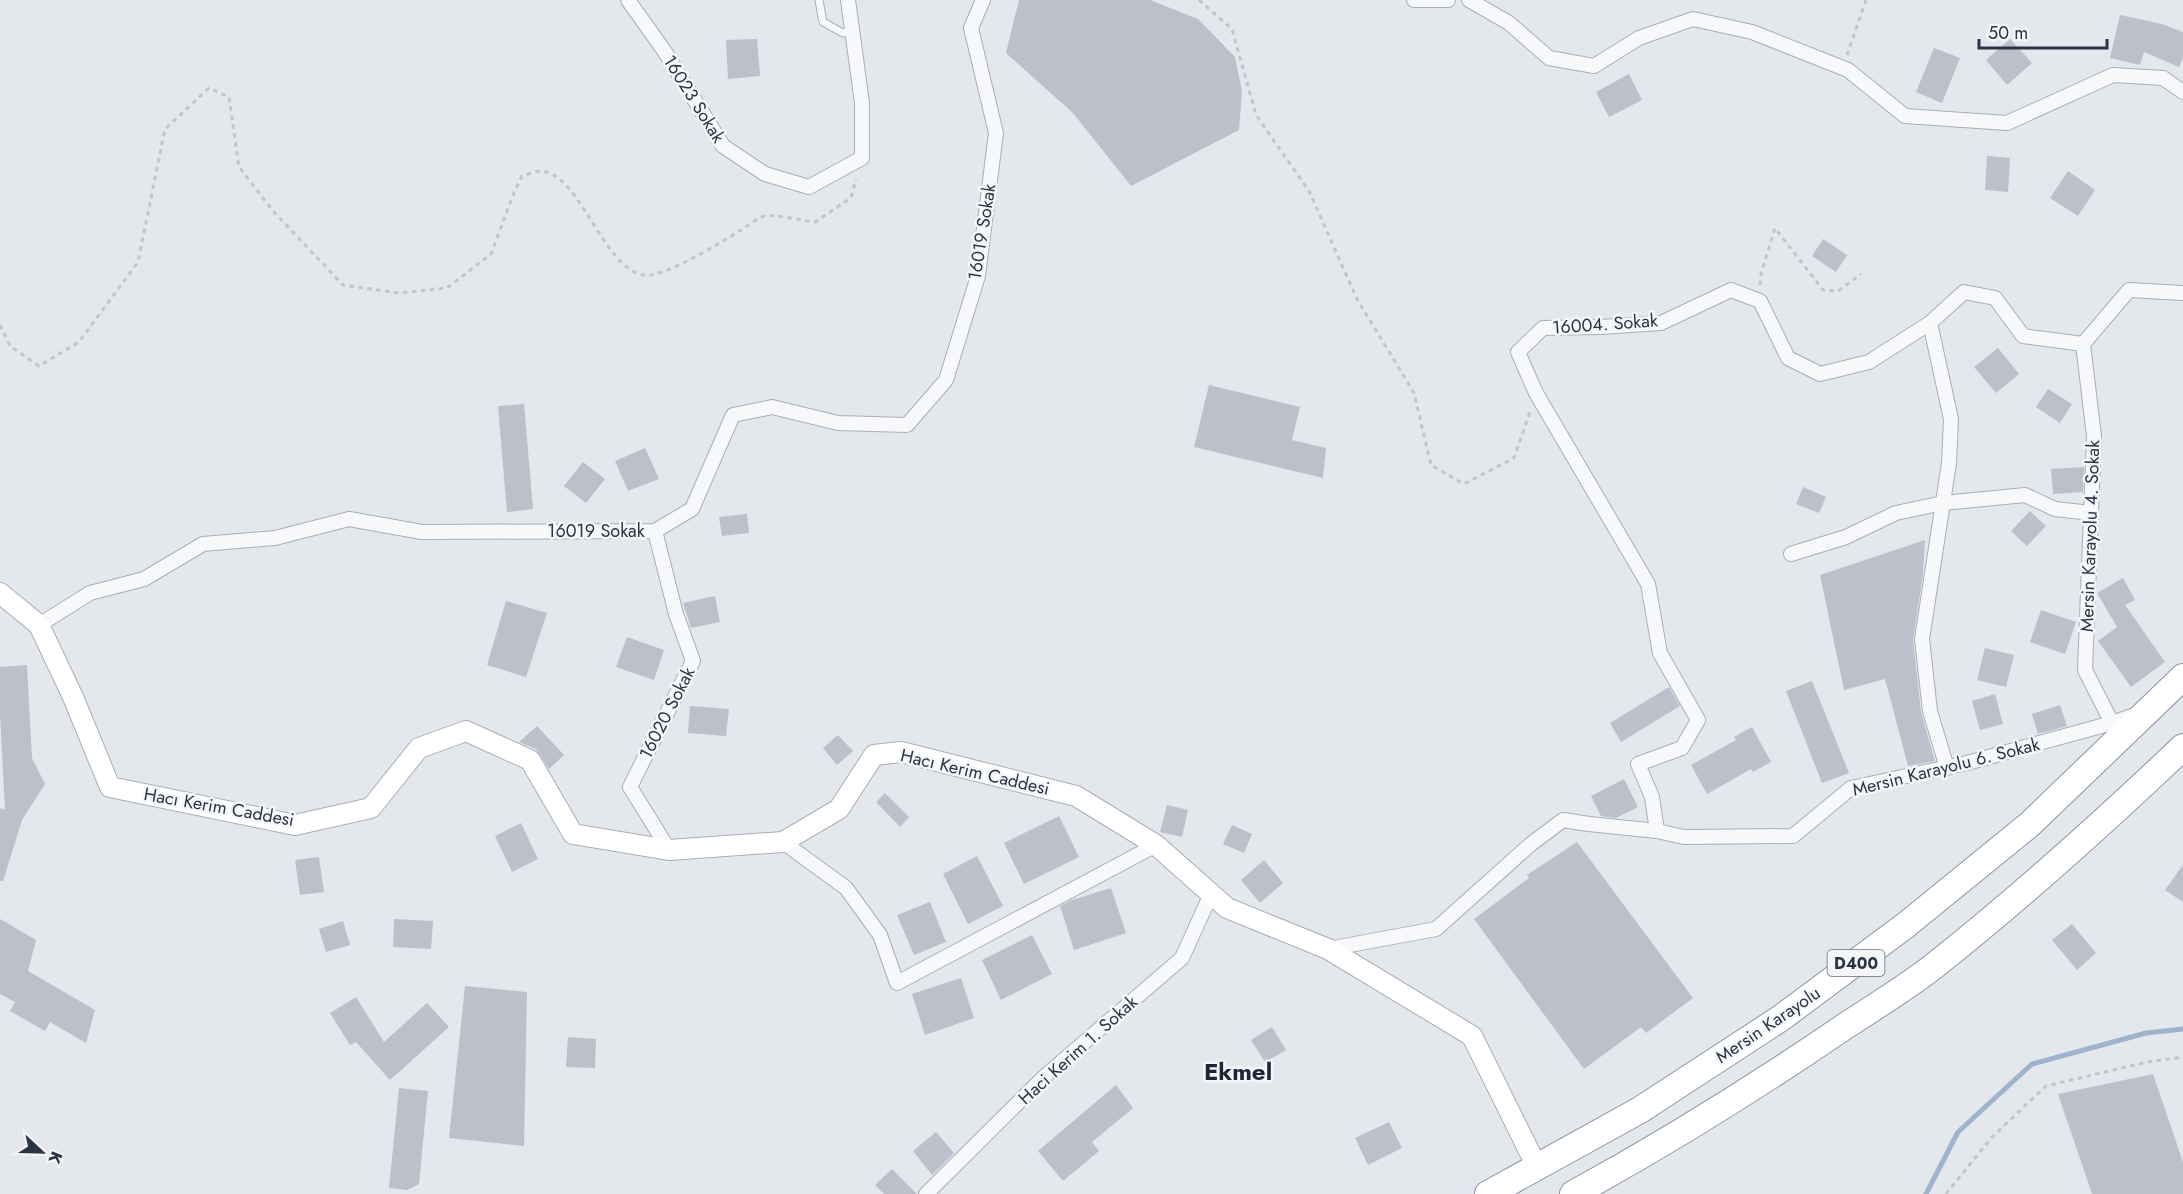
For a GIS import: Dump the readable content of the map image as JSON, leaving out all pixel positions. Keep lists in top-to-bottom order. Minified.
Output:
{"streets":{"highway":["D400","Mersin Karayolu"],"street":["16023 Sokak","16019 Sokak","16004. Sokak","Mersin Karayolu 4. Sokak","16020 Sokak","Mersin Karayolu 6. Sokak","Hacı Kerim Caddesi","Haci Kerim 1. Sokak"]},"crossings":[["16019 Sokak","16020 Sokak"],["16019 Sokak","Hacı Kerim Caddesi"],["16004. Sokak","Mersin Karayolu 6. Sokak"],["Mersin Karayolu 4. Sokak","Mersin Karayolu 6. Sokak"],["16020 Sokak","Hacı Kerim Caddesi"],["Mersin Karayolu 6. Sokak","Hacı Kerim Caddesi"],["Mersin Karayolu 6. Sokak","Mersin Karayolu"],["Hacı Kerim Caddesi","Mersin Karayolu"],["Hacı Kerim Caddesi","Haci Kerim 1. Sokak"]],"districts":["Ekmel"],"scale_bar":"50 m","north":"right"}
